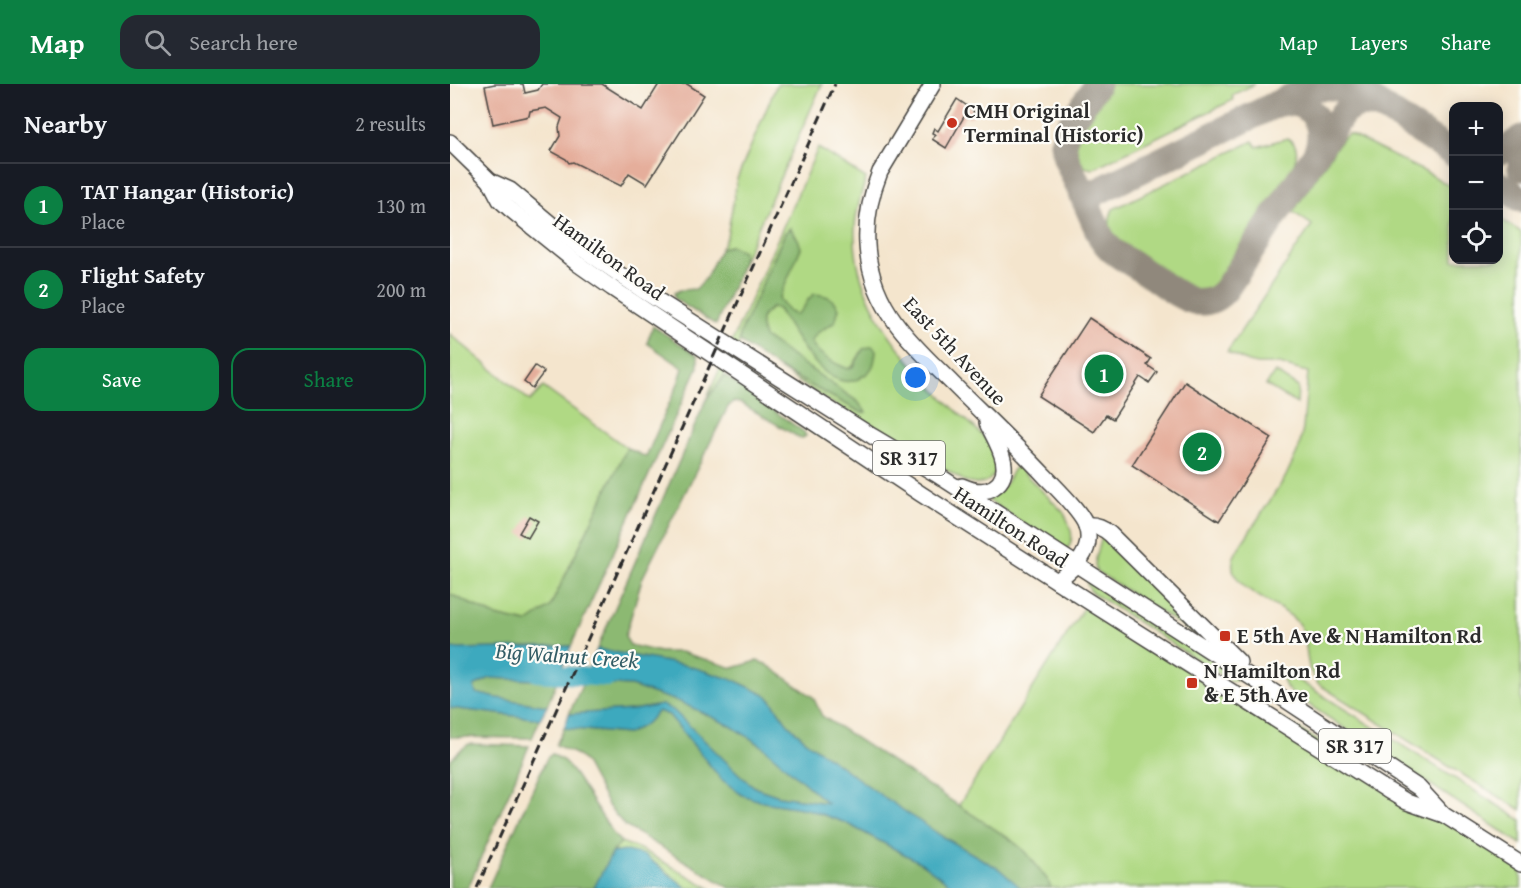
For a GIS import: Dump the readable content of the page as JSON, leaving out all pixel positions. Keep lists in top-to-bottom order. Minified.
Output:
{"streets":{"main road":["Hamilton Road","East 5th Avenue","SR 317"]},"water":["Big Walnut Creek"],"places":{"other":["CMH Original Terminal (Historic)"],"transit":["E 5th Ave & N Hamilton Rd","N Hamilton Rd & E 5th Ave"]},"page":{"header":"Map","search":"Search here","nav":["Map","Layers","Share"],"heading":["Nearby","2 results"],"map_buttons":["+","−"],"list":[{"mark":"1","name":"TAT Hangar (Historic)","note":"Place","value":"130 m"},{"mark":"2","name":"Flight Safety","note":"Place","value":"200 m"}],"buttons":["Save","Share"],"pins":["1","2"]}}
